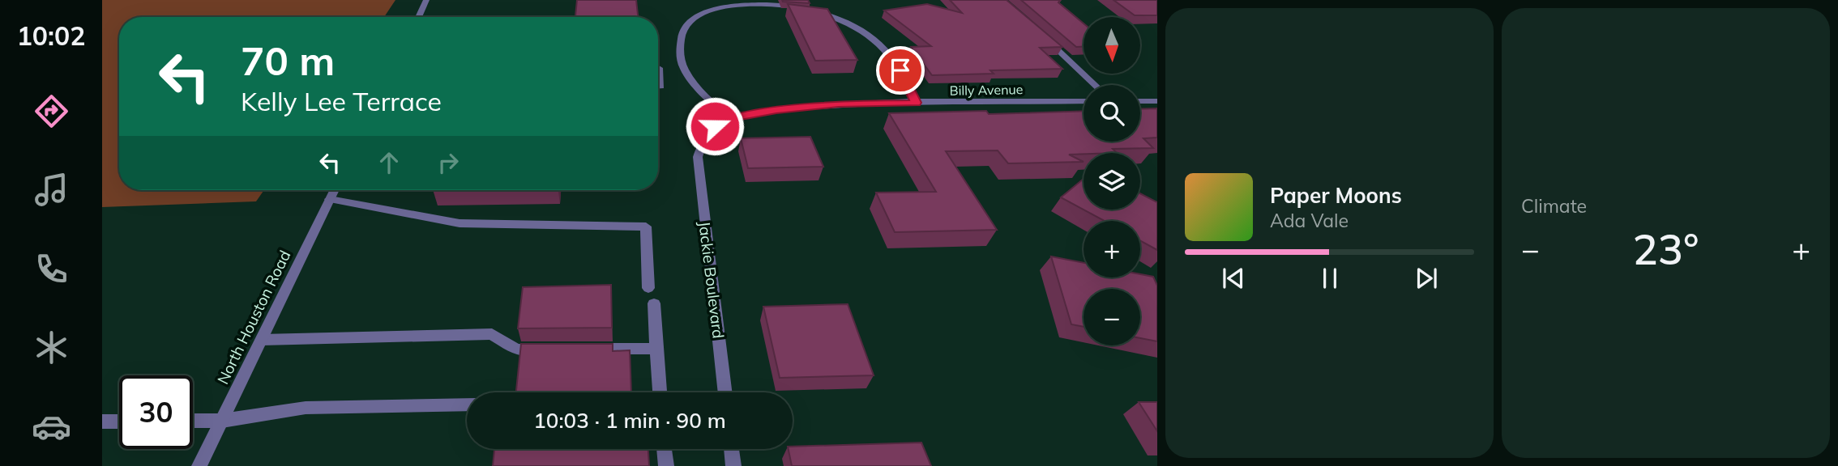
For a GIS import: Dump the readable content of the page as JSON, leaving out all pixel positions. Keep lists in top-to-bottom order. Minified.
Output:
{"streets":{"street":["Billy Avenue","Jackie Boulevard","North Houston Road"]},"crossings":[["Billy Avenue","Jackie Boulevard"]],"north":"bottom","page":{"tabs":"10:02","tile":"Climate","map_buttons":["+","−"],"turn":["70 m","Kelly Lee Terrace"],"song":["Paper Moons","Ada Vale"],"heat":["−","23°","+"],"limit":"30","trip":"10:03 · 1 min · 90 m"}}
